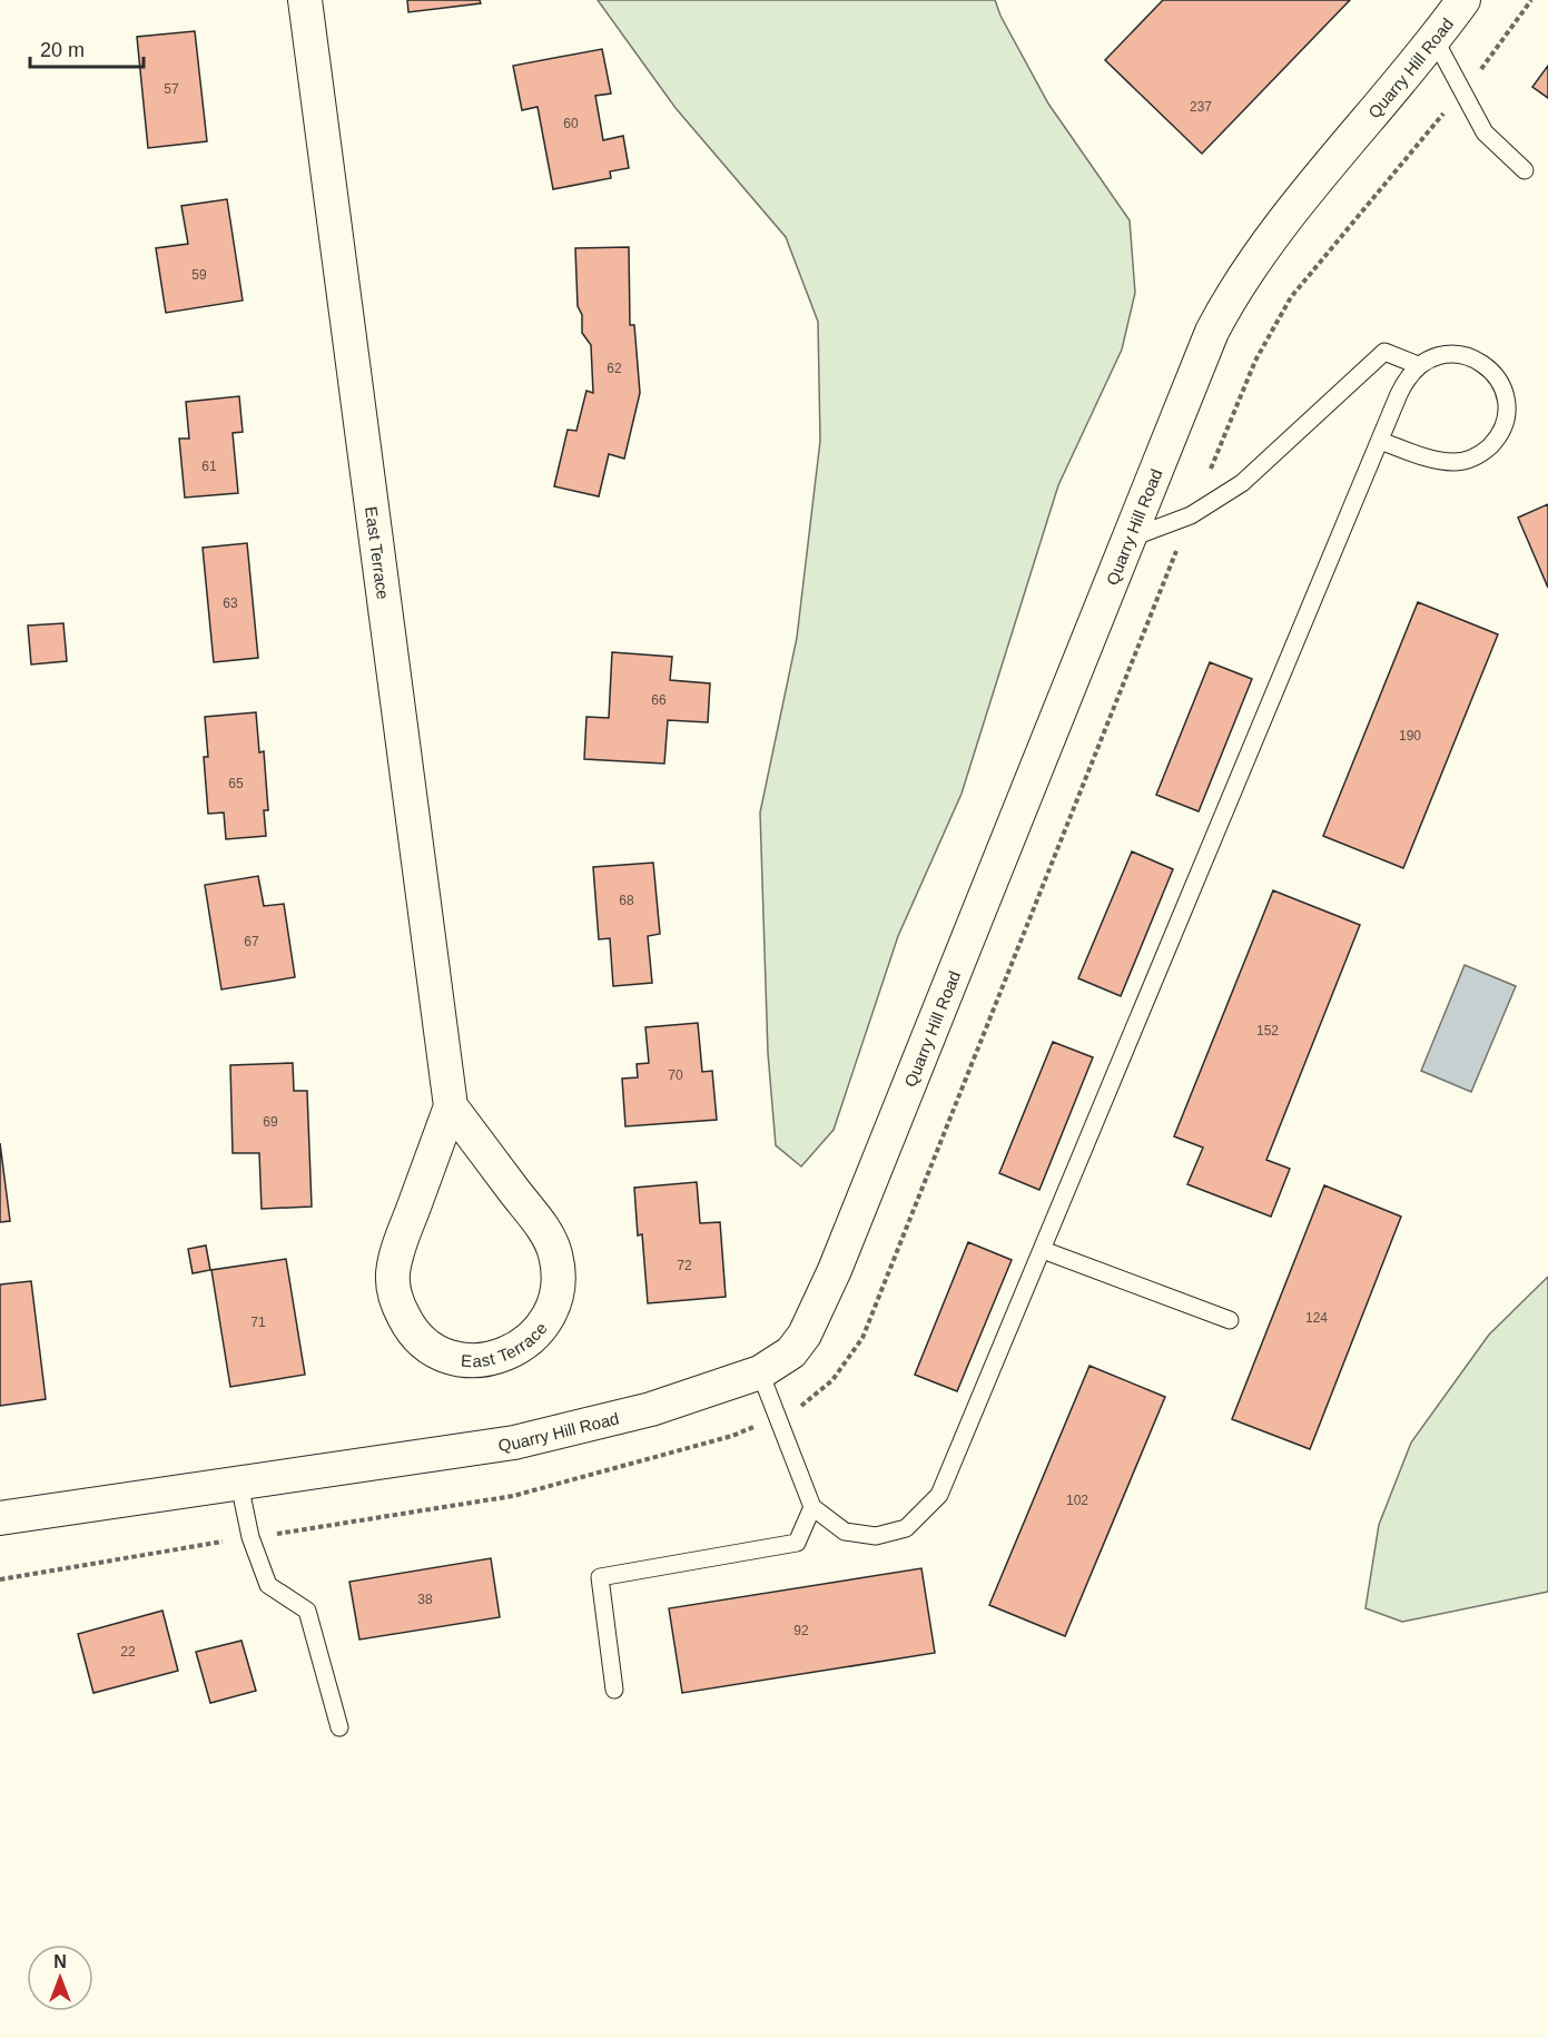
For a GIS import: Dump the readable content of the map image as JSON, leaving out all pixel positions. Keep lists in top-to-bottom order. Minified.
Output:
{"streets":{"street":["Quarry Hill Road","East Terrace"]},"house_numbers":["57","237","60","59","62","61","63","66","190","65","68","67","152","70","69","72","124","71","102","38","92","22"],"scale_bar":"20 m","north":"top"}
